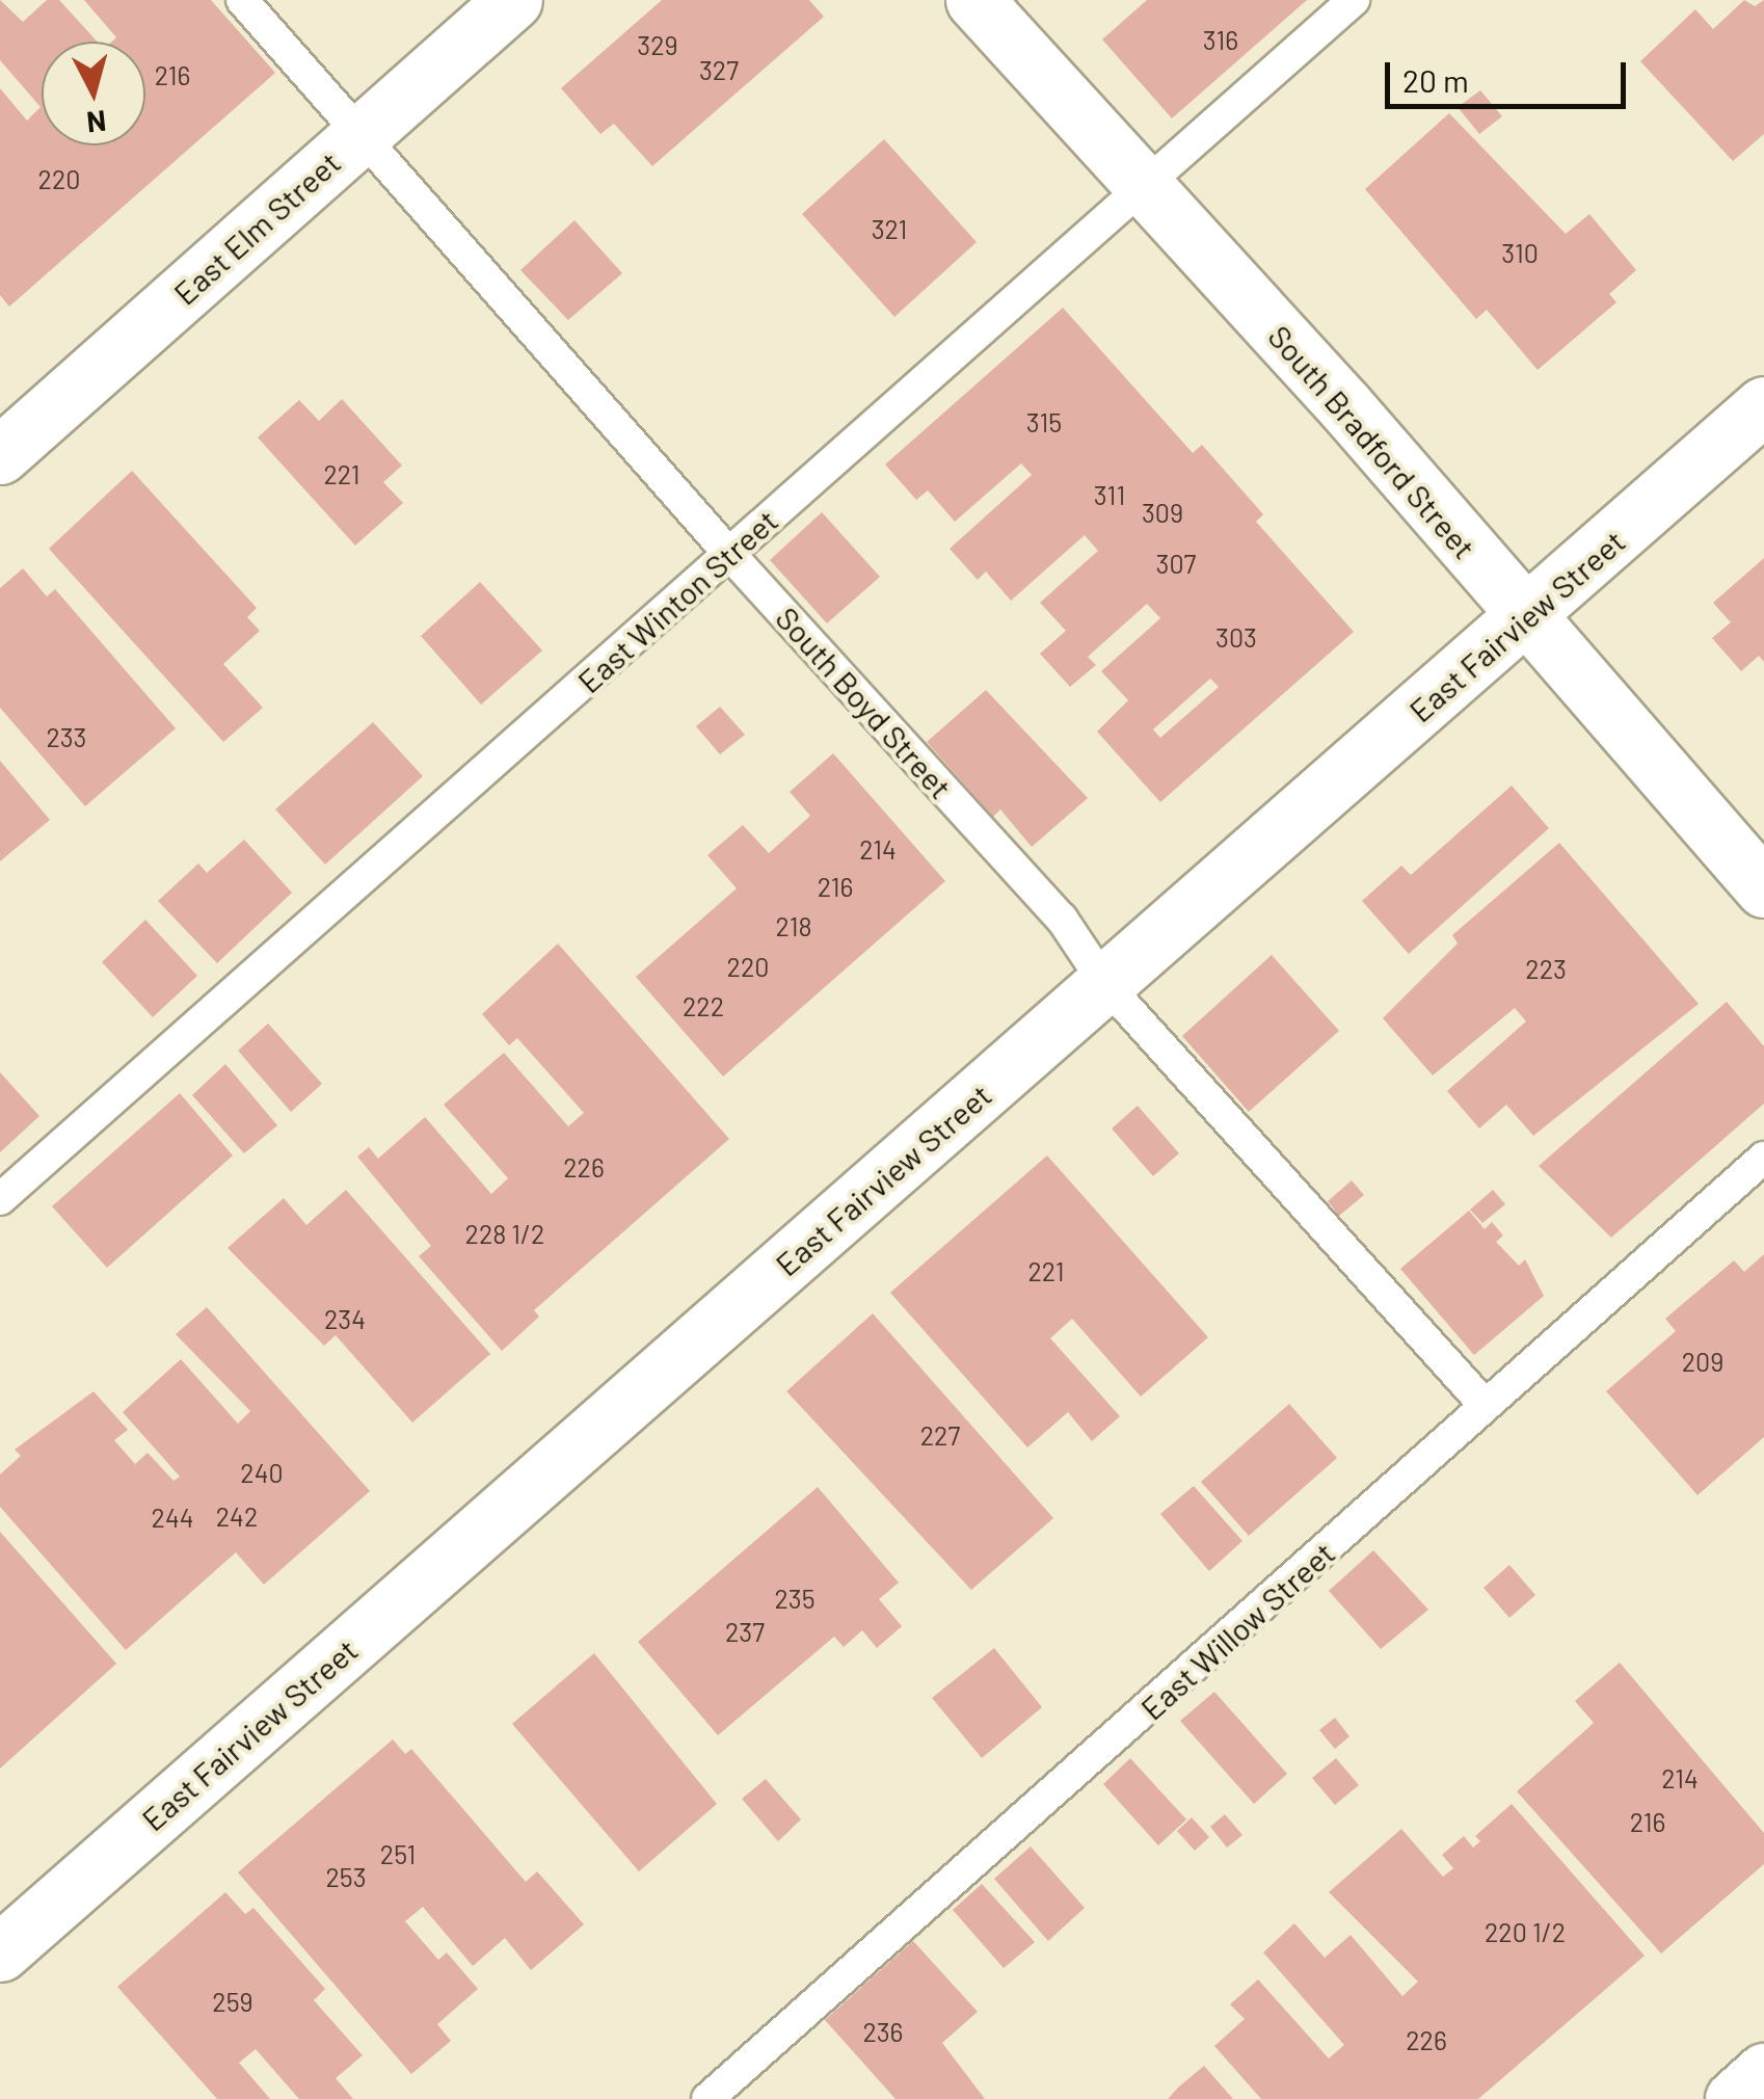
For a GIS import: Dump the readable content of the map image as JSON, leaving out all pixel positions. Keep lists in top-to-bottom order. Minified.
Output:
{"streets":{"street":["East Elm Street","South Bradford Street","East Fairview Street"],"lane":["East Winton Street","South Boyd Street","East Willow Street"]},"crossings":[["East Elm Street","South Boyd Street"],["South Bradford Street","East Winton Street"],["South Bradford Street","East Fairview Street"],["East Winton Street","South Boyd Street"],["East Fairview Street","South Boyd Street"],["South Boyd Street","East Willow Street"]],"house_numbers":["316","329","327","216","220","321","310","315","221","311","309","307","303","233","214","216","218","220","223","222","226","228 1/2","221","234","209","227","240","242","244","235","237","214","216","251","253","220 1/2","259","236","226"],"scale_bar":"20 m","north":"bottom"}
